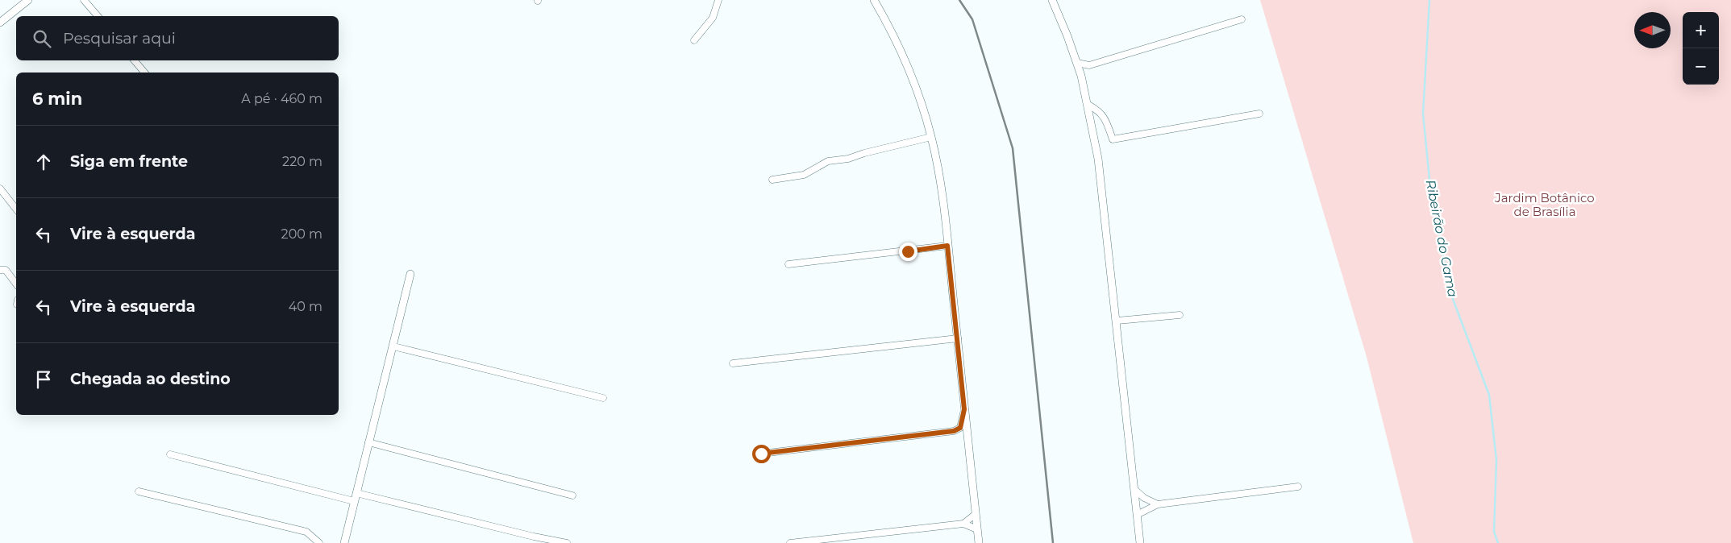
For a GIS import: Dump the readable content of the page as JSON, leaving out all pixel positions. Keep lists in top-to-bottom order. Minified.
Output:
{"water":["Ribeirão do Gama"],"parks":["Jardim Botânico de Brasília"],"north":"left","page":{"map_buttons":["+","−"],"search":"Pesquisar aqui","heading":["6 min","A pé · 460 m"],"list":[["Siga em frente","220 m"],["Vire à esquerda","200 m"],["Vire à esquerda","40 m"],"Chegada ao destino"]}}
